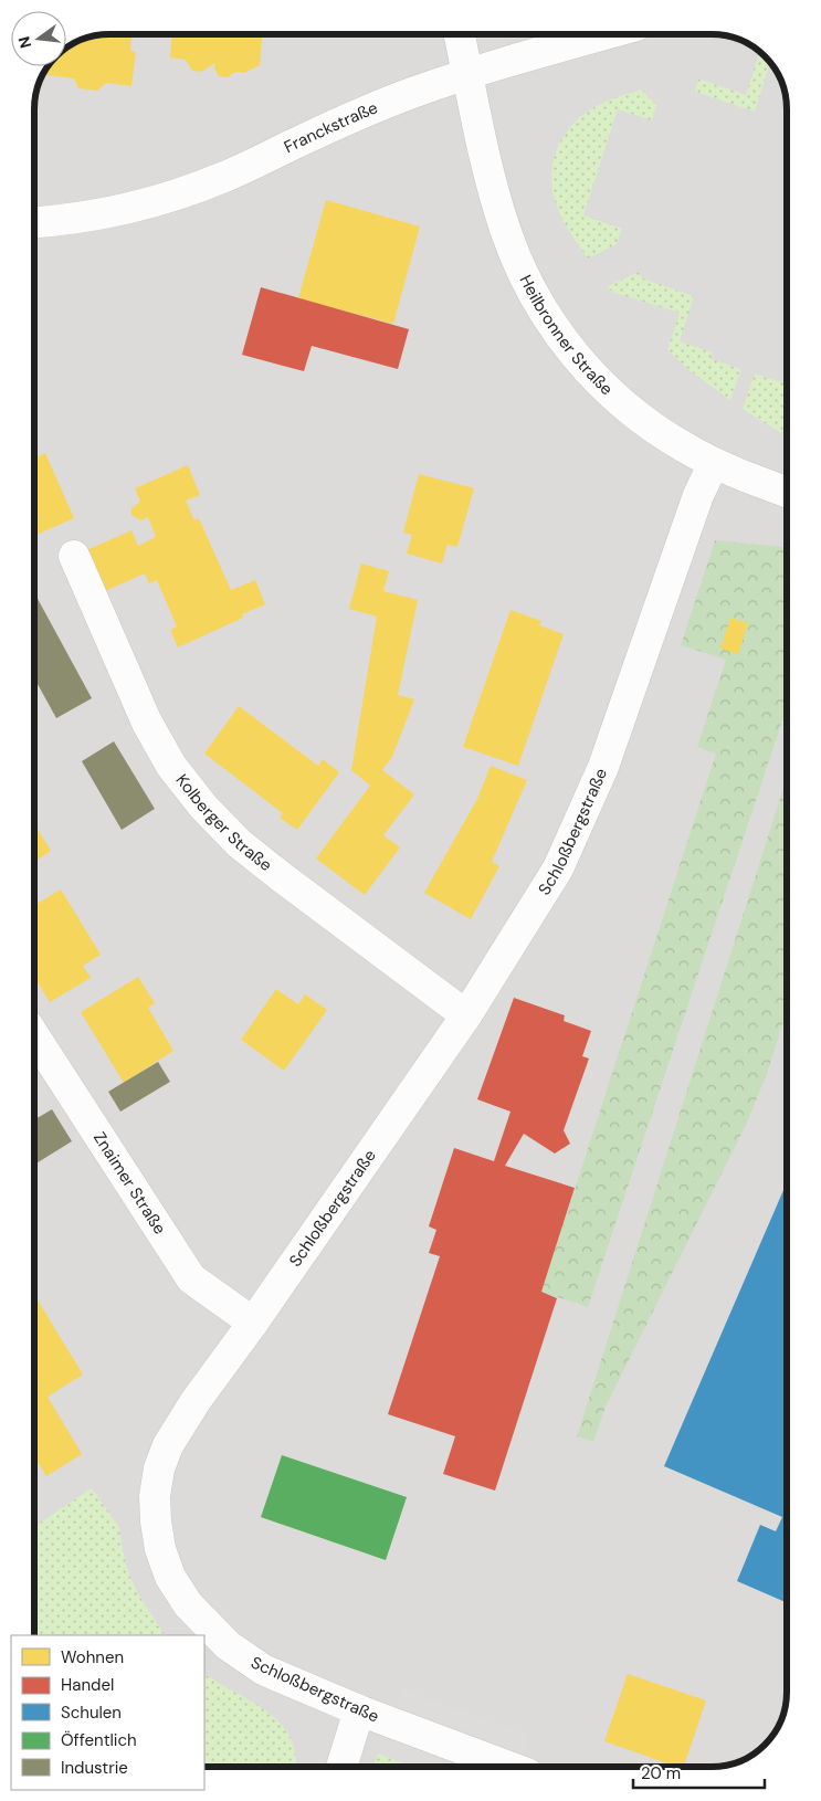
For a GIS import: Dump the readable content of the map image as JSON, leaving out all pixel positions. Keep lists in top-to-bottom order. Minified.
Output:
{"streets":{"street":["Franckstraße","Heilbronner Straße","Kolberger Straße","Schloßbergstraße","Znaimer Straße"]},"crossings":[["Franckstraße","Heilbronner Straße"],["Heilbronner Straße","Schloßbergstraße"],["Kolberger Straße","Schloßbergstraße"],["Schloßbergstraße","Znaimer Straße"]],"legend":["Wohnen","Handel","Schulen","Öffentlich","Industrie"],"scale_bar":"20 m","north":"left"}
